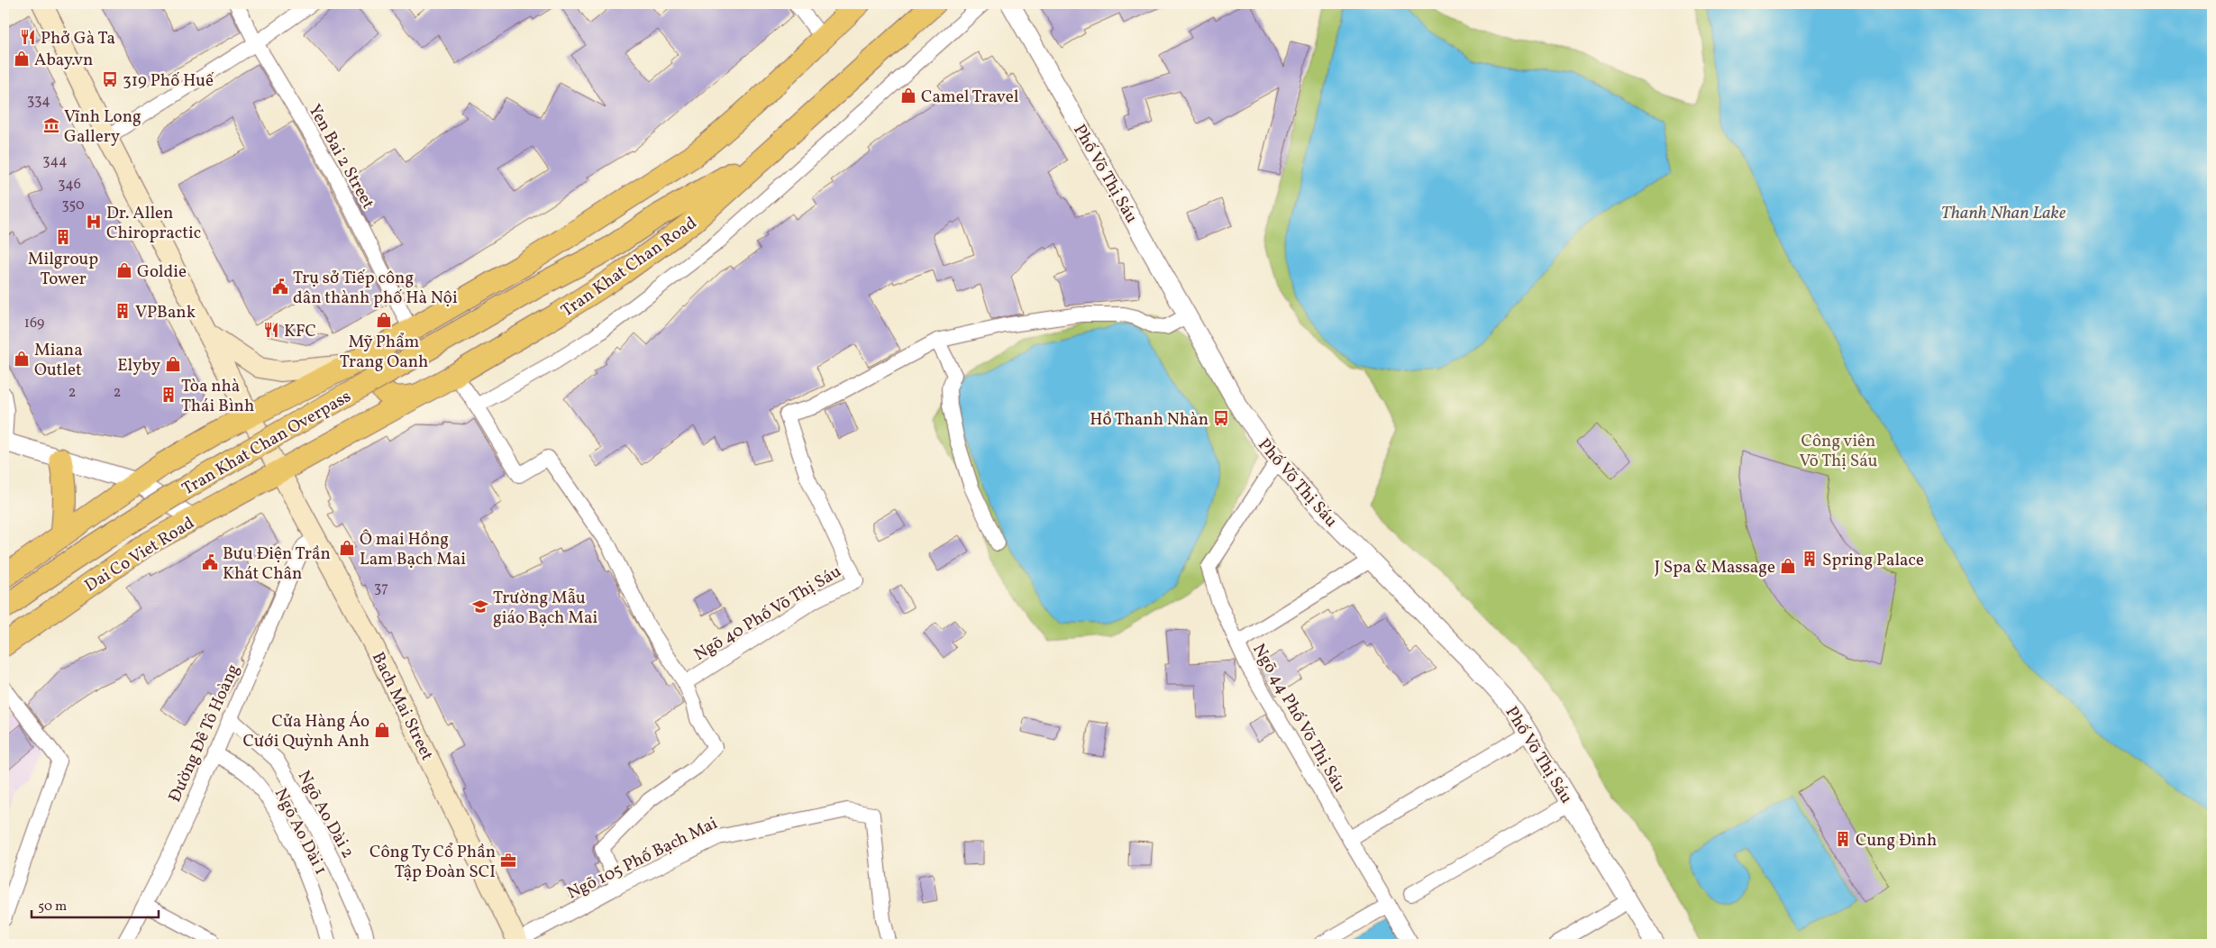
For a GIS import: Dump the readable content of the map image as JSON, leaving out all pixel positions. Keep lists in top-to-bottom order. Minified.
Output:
{"streets":{"main road":["Tran Khat Chan Road","Tran Khat Chan Overpass","Dai Co Viet Road","Bach Mai Street"],"street":["Yen Bai 2 Street","Phố Võ Thị Sáu","Ngõ 40 Phố Võ Thị Sáu","Ngõ 44 Phố Võ Thị Sáu","Đường Đê Tô Hoàng","Ngõ Ao Dài 2","Ngõ Ao Dài 1","Ngõ 105 Phố Bạch Mai"]},"crossings":[["Phố Võ Thị Sáu","Ngõ 40 Phố Võ Thị Sáu"],["Phố Võ Thị Sáu","Ngõ 44 Phố Võ Thị Sáu"],["Tran Khat Chan Road","Tran Khat Chan Overpass"],["Tran Khat Chan Road","Dai Co Viet Road"],["Tran Khat Chan Road","Bach Mai Street"],["Dai Co Viet Road","Bach Mai Street"],["Bach Mai Street","Đường Đê Tô Hoàng"],["Bach Mai Street","Ngõ 105 Phố Bạch Mai"],["Đường Đê Tô Hoàng","Ngõ Ao Dài 2"],["Đường Đê Tô Hoàng","Ngõ Ao Dài 1"]],"water":["Thanh Nhan Lake"],"parks":["Công viên Võ Thị Sáu"],"places":{"restaurant":["Phở Gà Ta","KFC"],"shop":["Abay.vn","Camel Travel","Goldie","Mỹ Phẩm Trang Oanh","Miana Outlet","Elyby","Ô mai Hồng Lam Bạch Mai","J Spa & Massage","Cửa Hàng Áo Cưới Quỳnh Anh"],"bus stop":["319 Phố Huế","Hồ Thanh Nhàn"],"museum":["Vĩnh Long Gallery"],"hospital":["Dr. Allen Chiropractic"],"building":["Milgroup Tower","VPBank","Tòa nhà Thái Bình","Spring Palace","Cung Đình"],"public building":["Trụ sở Tiếp công dân thành phố Hà Nội","Bưu Điện Trần Khát Chân"],"school or university":["Trường Mẫu giáo Bạch Mai"],"office":["Công Ty Cổ Phần Tập Đoàn SCI"]},"house_numbers":["334","344","346","350","169","2","2","37"],"scale_bar":"50 m"}
